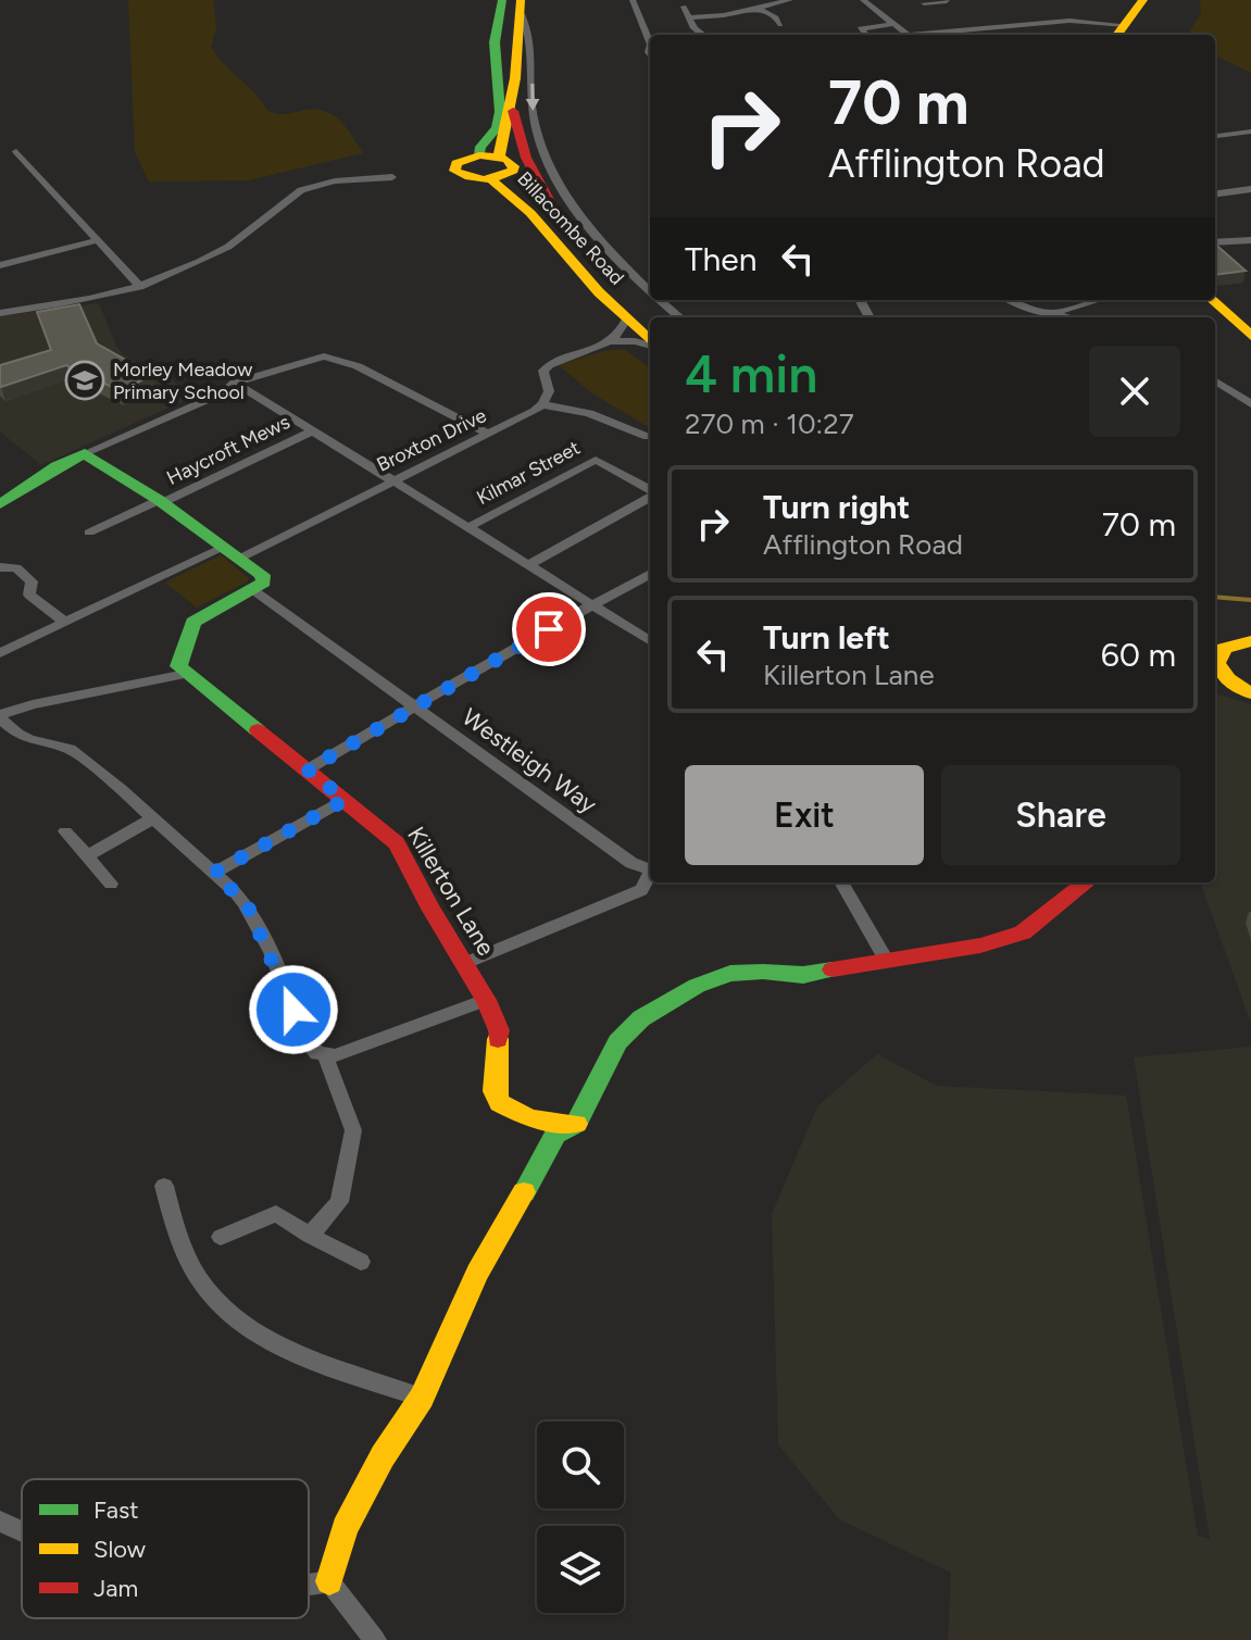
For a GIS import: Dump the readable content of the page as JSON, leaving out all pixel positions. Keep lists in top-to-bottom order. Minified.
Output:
{"streets":{"main road":["Billacombe Road","Killerton Lane"],"street":["Broxton Drive","Haycroft Mews","Kilmar Street","Westleigh Way"]},"places":{"school or university":["Morley Meadow Primary School"]},"legend":["Fast","Slow","Jam"],"page":{"turn":["70 m","Afflington Road"],"then":"Then","heading":["4 min","270 m · 10:27"],"list":[{"name":"Turn right","note":"Afflington Road","value":"70 m"},{"name":"Turn left","note":"Killerton Lane","value":"60 m"}],"buttons":["Exit","Share"]}}
